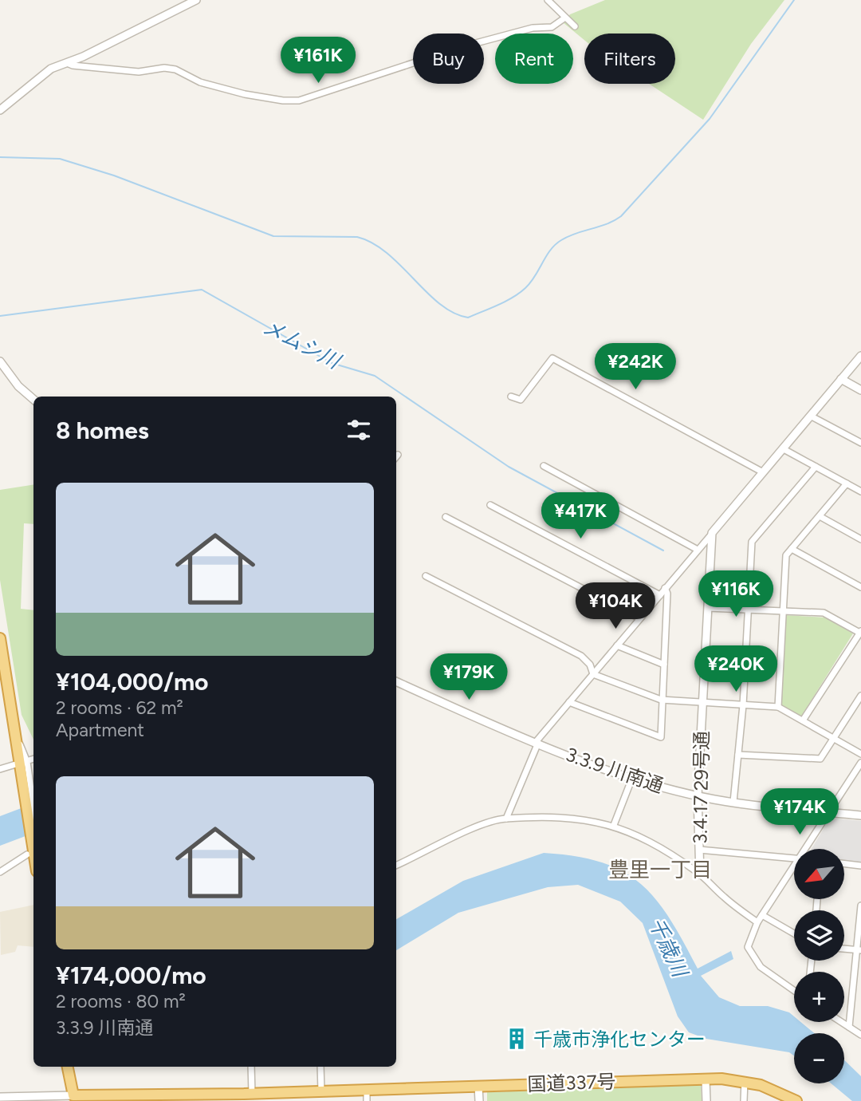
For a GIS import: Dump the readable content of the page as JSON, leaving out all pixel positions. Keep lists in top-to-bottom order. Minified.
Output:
{"streets":{"highway":["国道337号"],"street":["3.3.9 川南通","3.4.17 29号通"]},"crossings":[["3.3.9 川南通","3.4.17 29号通"]],"districts":["豊里一丁目"],"water":["メムシ川","千歳川"],"places":{"building":["千歳市浄化センター"]},"north":"bottom left","page":{"chip":["Buy","Rent","Filters"],"price":["¥161K","¥242K","¥417K","¥116K","¥104K","¥240K","¥179K","¥174K"],"heading":"8 homes","list":[{"name":"¥104,000/mo","note":"2 rooms · 62 m² · Apartment"},{"name":"¥174,000/mo","note":"2 rooms · 80 m² · 3.3.9 川南通"}],"map_buttons":["+","−"]}}
